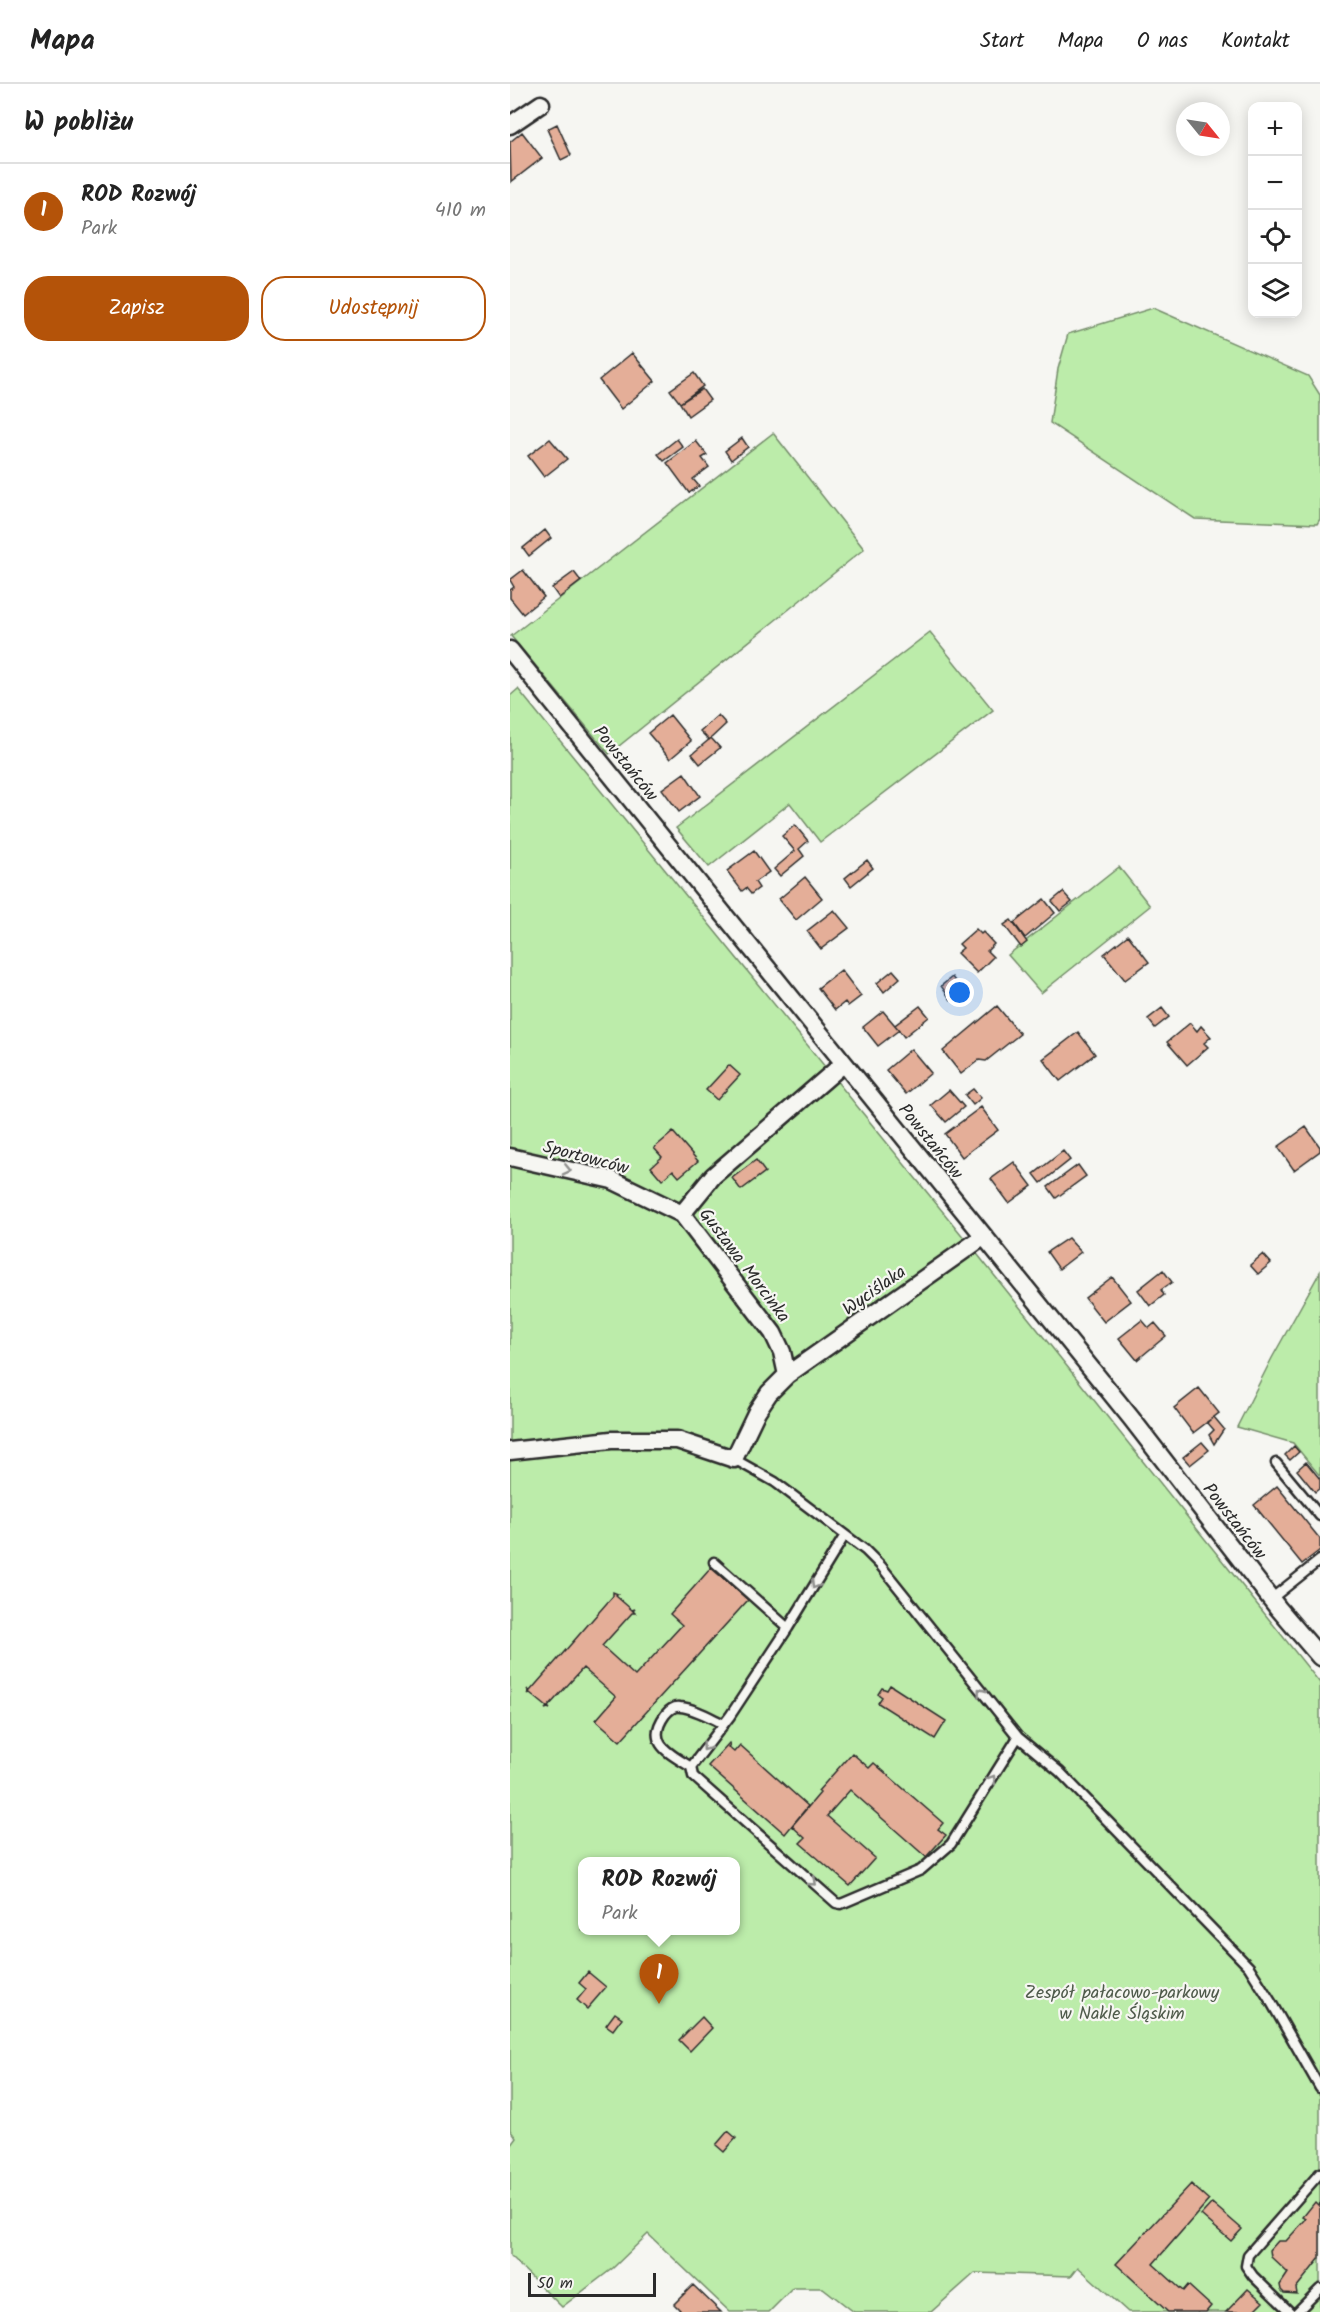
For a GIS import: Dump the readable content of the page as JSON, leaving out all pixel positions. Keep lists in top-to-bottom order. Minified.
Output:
{"streets":{"street":["Powstańców","Sportowców","Gustawa Morcinka","Wyciślaka"]},"crossings":[["Powstańców","Gustawa Morcinka"],["Powstańców","Wyciślaka"],["Sportowców","Gustawa Morcinka"],["Gustawa Morcinka","Wyciślaka"]],"one_way":["Sportowców"],"parks":["Zespół pałacowo-parkowy w Nakle Śląskim"],"scale_bar":"50 m","north":"bottom right","page":{"header":"Mapa","nav":["Start","Mapa","O nas","Kontakt"],"heading":"W pobliżu","map_buttons":["+","−"],"list":[{"mark":"1","name":"ROD Rozwój","note":"Park","value":"410 m"}],"buttons":["Zapisz","Udostępnij"],"popup":["ROD Rozwój","Park"],"pins":"1","scale":"50 m"}}
